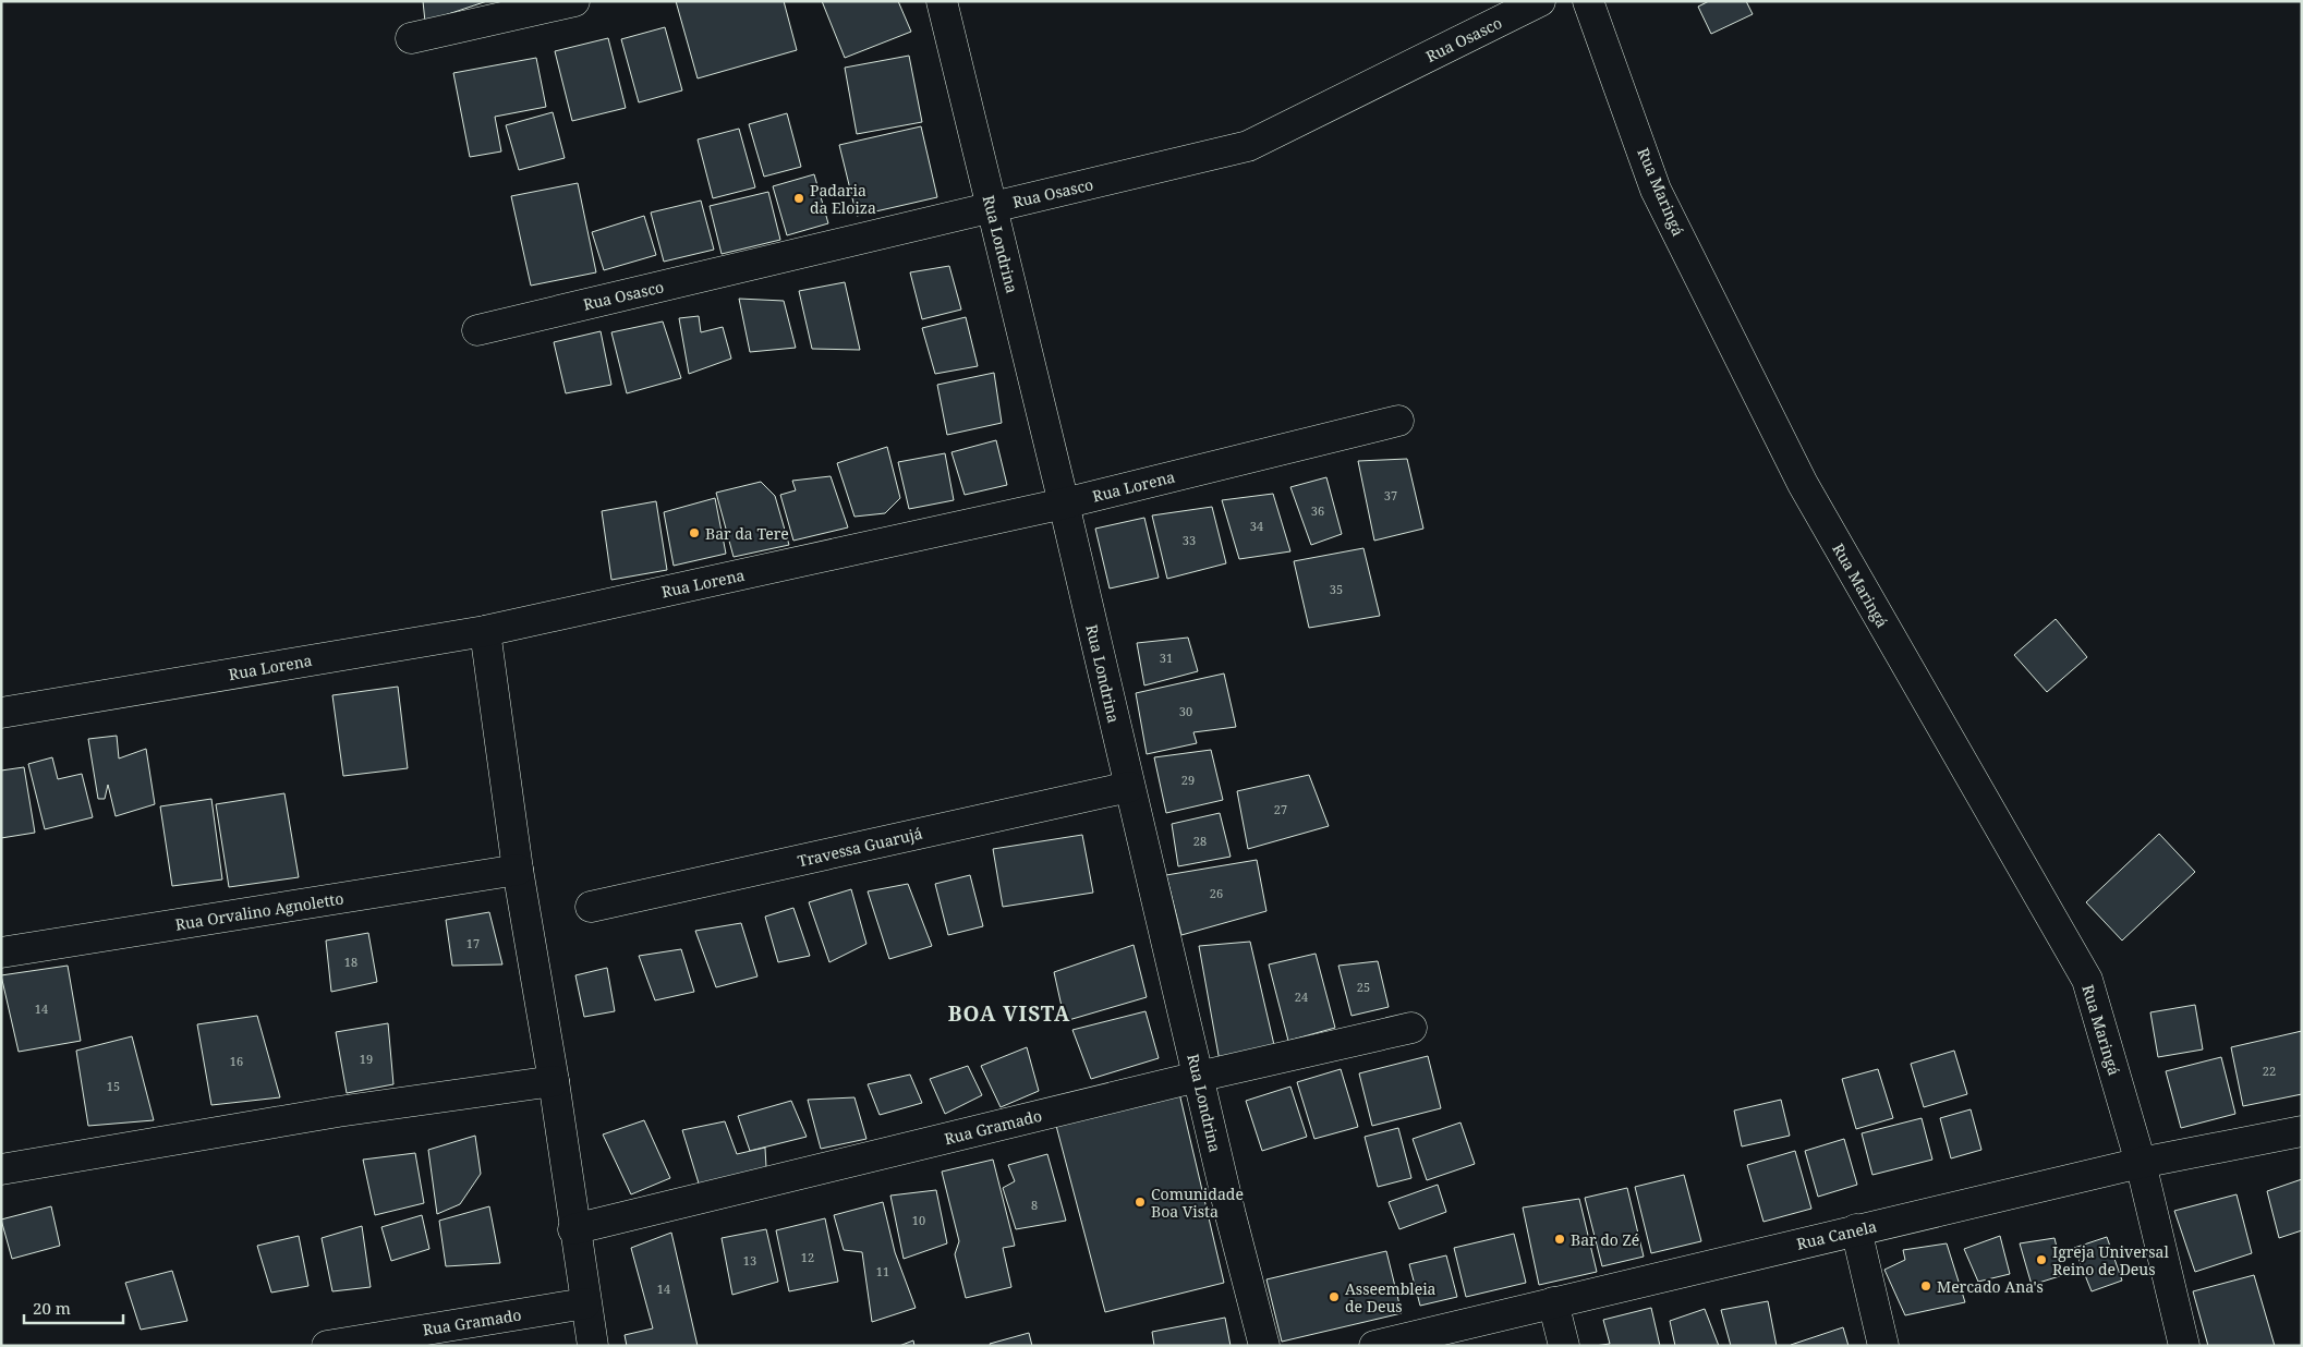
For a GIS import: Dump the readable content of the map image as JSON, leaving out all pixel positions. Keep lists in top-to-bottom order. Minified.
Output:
{"streets":{"street":["Rua Osasco","Rua Maringá","Rua Londrina","Rua Lorena","Travessa Guarujá","Rua Orvalino Agnoletto","Rua Gramado","Rua Canela"]},"crossings":[["Rua Osasco","Rua Londrina"],["Rua Maringá","Rua Canela"],["Rua Londrina","Rua Lorena"],["Rua Londrina","Travessa Guarujá"],["Rua Londrina","Rua Gramado"]],"districts":["BOA VISTA"],"places":["Padaria da Eloiza","Bar da Tere","Comunidade Boa Vista","Bar do Zé","Igreja Universal Reino de Deus","Mercado Ana's","Asseembleia de Deus"],"house_numbers":["37","36","34","33","35","31","30","29","27","28","26","17","18","25","24","14","19","16","22","15","8","10","12","13","11","14"],"scale_bar":"20 m"}
